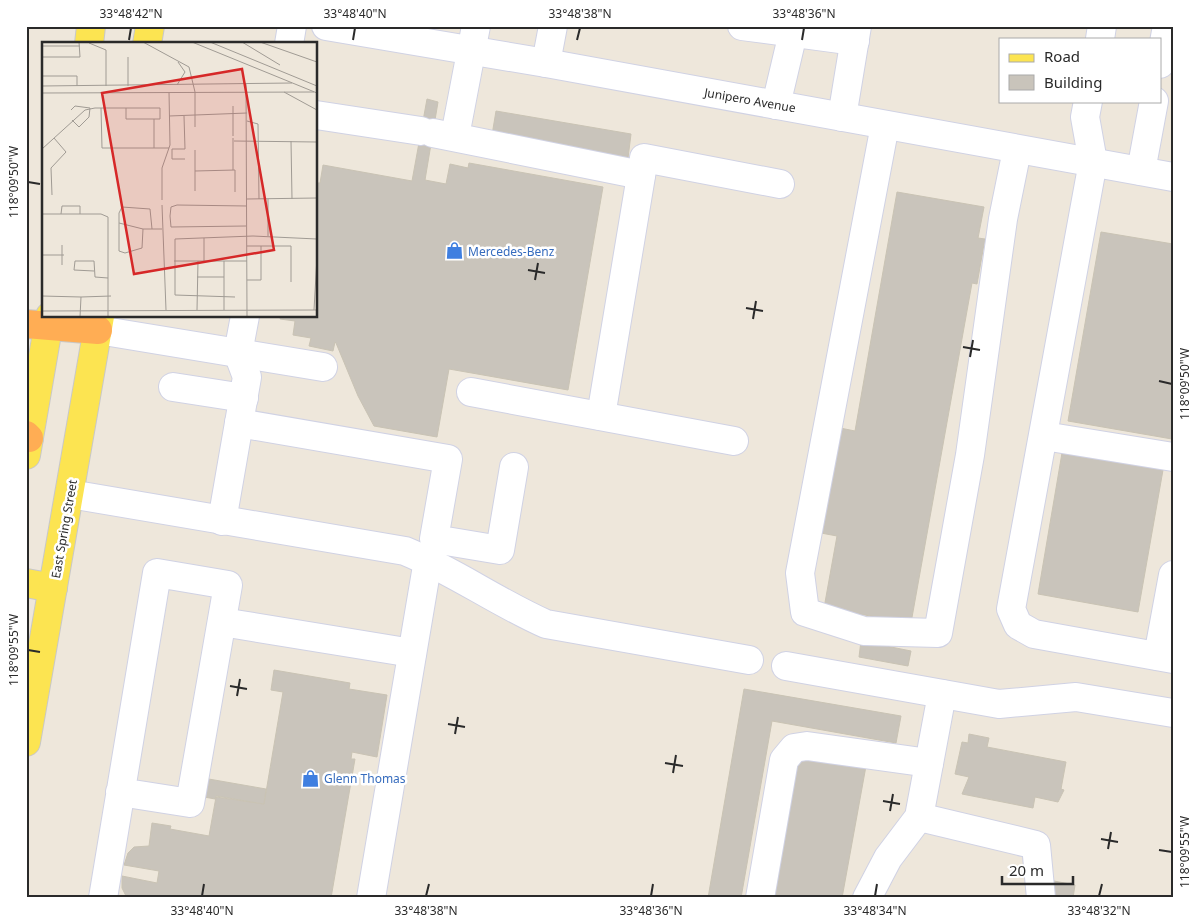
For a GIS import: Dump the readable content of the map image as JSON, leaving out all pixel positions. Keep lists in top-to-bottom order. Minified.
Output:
{"streets":{"main road":["East Spring Street"],"street":["Junipero Avenue"]},"places":{"shop":["Mercedes-Benz","Glenn Thomas"]},"legend":["Road","Building"],"scale_bar":"20 m","coordinates":["33°48'42\"N","33°48'40\"N","33°48'38\"N","33°48'36\"N","118°09'50\"W","118°09'55\"W","33°48'34\"N","33°48'32\"N"]}
